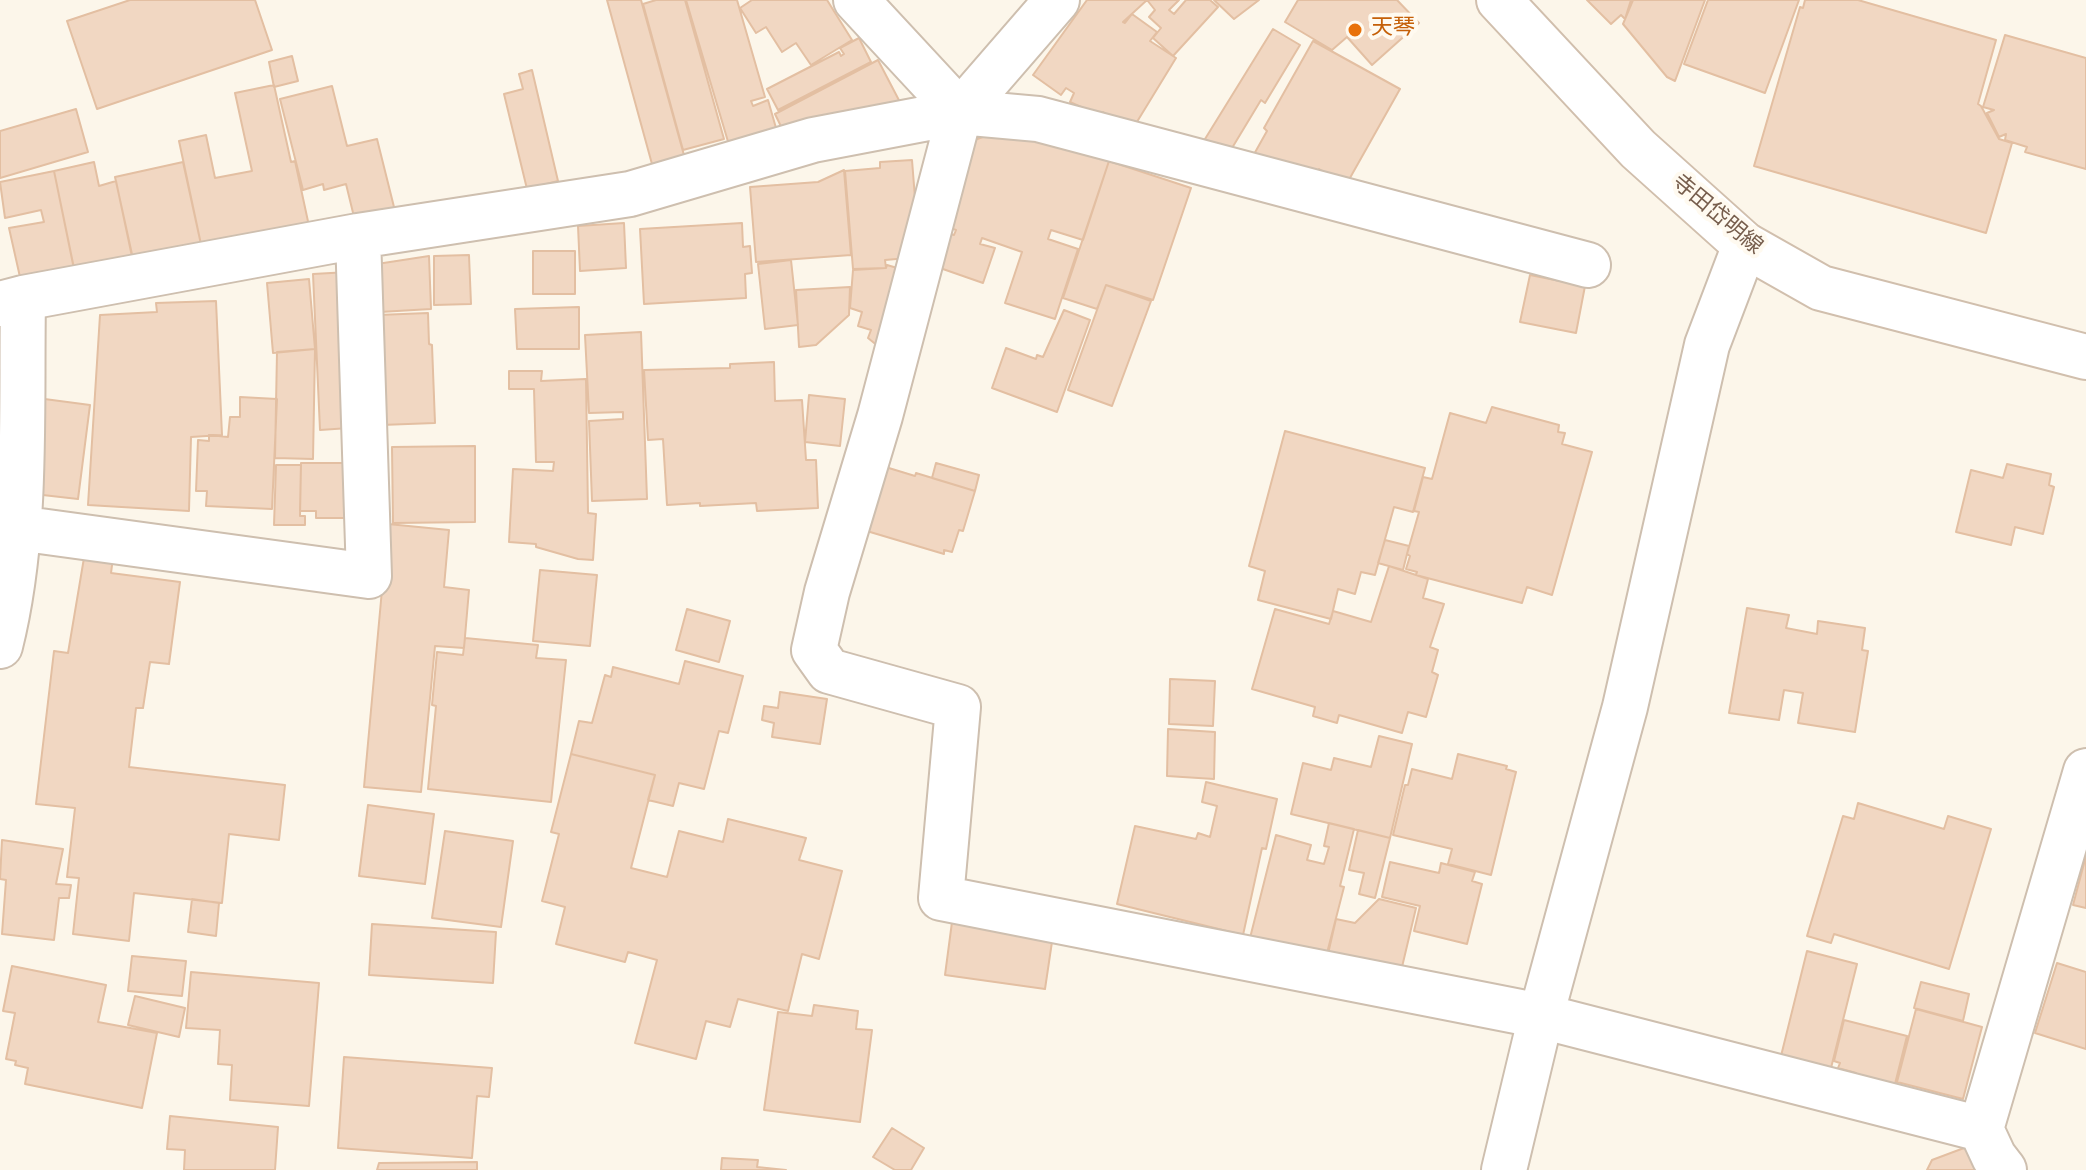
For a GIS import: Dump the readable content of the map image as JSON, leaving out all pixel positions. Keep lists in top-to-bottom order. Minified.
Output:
{"streets":{"street":["寺田岱明線"]},"places":["天琴"]}
